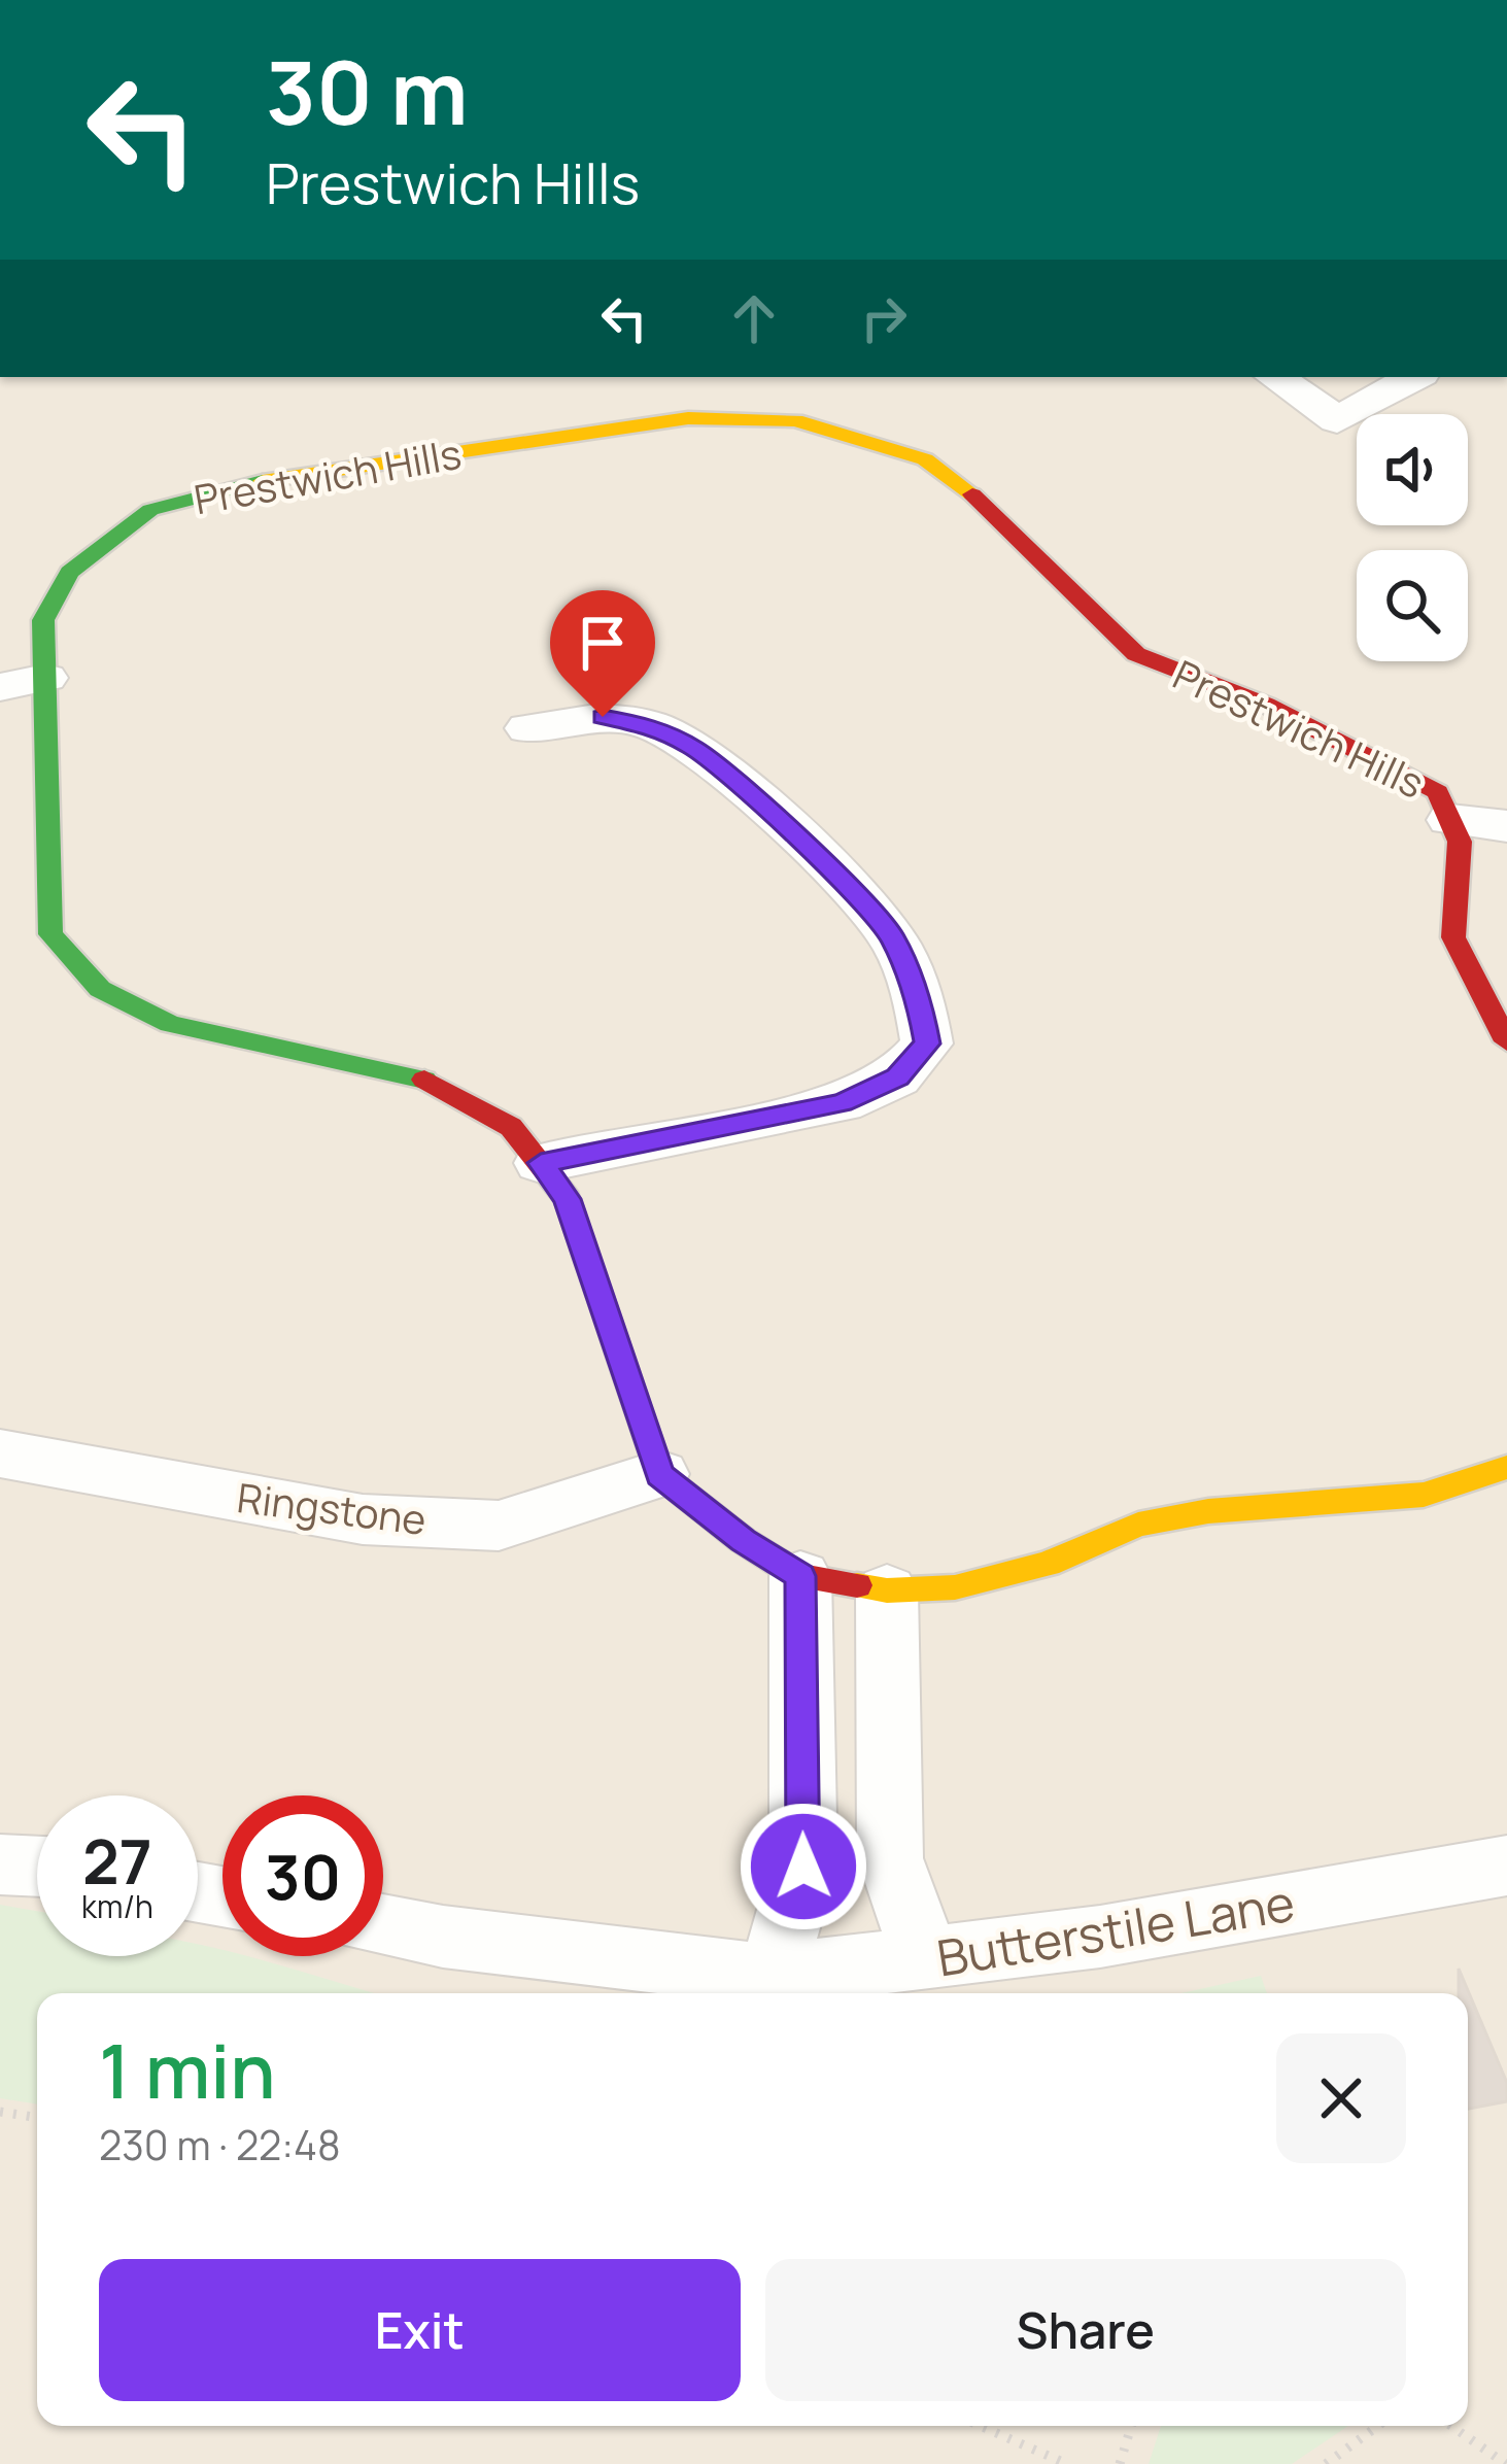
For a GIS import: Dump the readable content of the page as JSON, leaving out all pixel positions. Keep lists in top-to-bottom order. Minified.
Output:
{"streets":{"street":["Prestwich Hills","Ringstone","Butterstile Lane"]},"crossings":[["Prestwich Hills","Ringstone"]],"page":{"turn":["30 m","Prestwich Hills"],"speed":"27 km/h","limit":"30","heading":["1 min","230 m · 22:48"],"buttons":["Exit","Share"]}}
